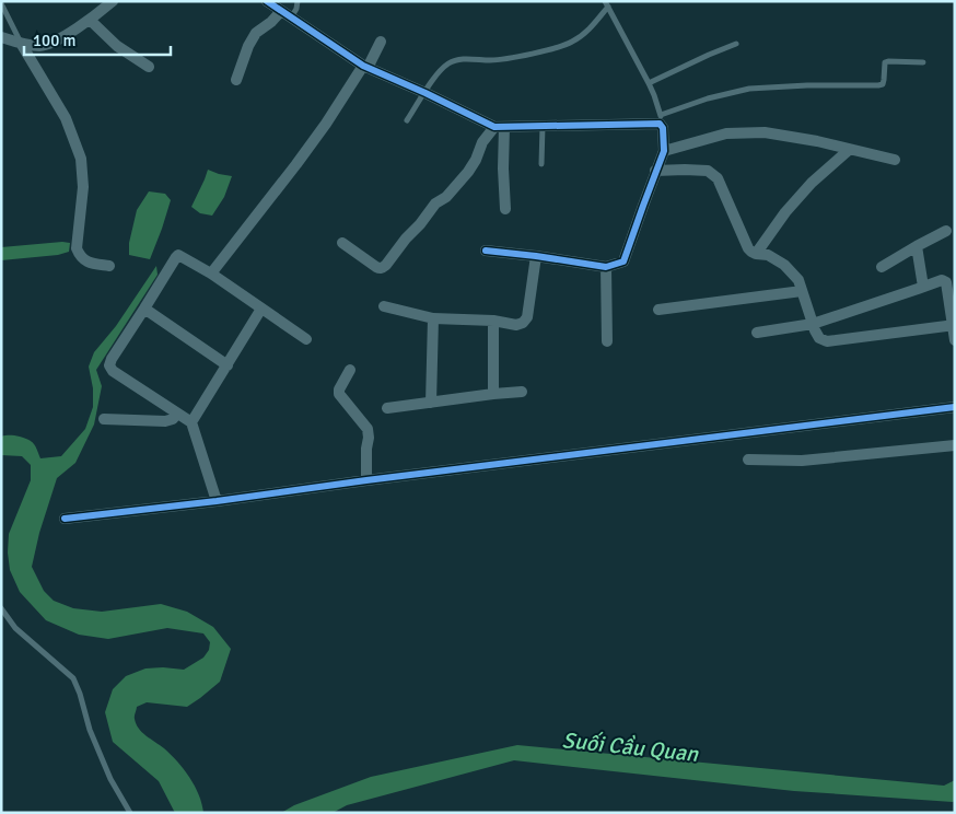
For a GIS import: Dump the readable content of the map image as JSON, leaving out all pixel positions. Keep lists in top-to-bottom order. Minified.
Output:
{"water":["Suối Cầu Quan"],"scale_bar":"100 m"}
